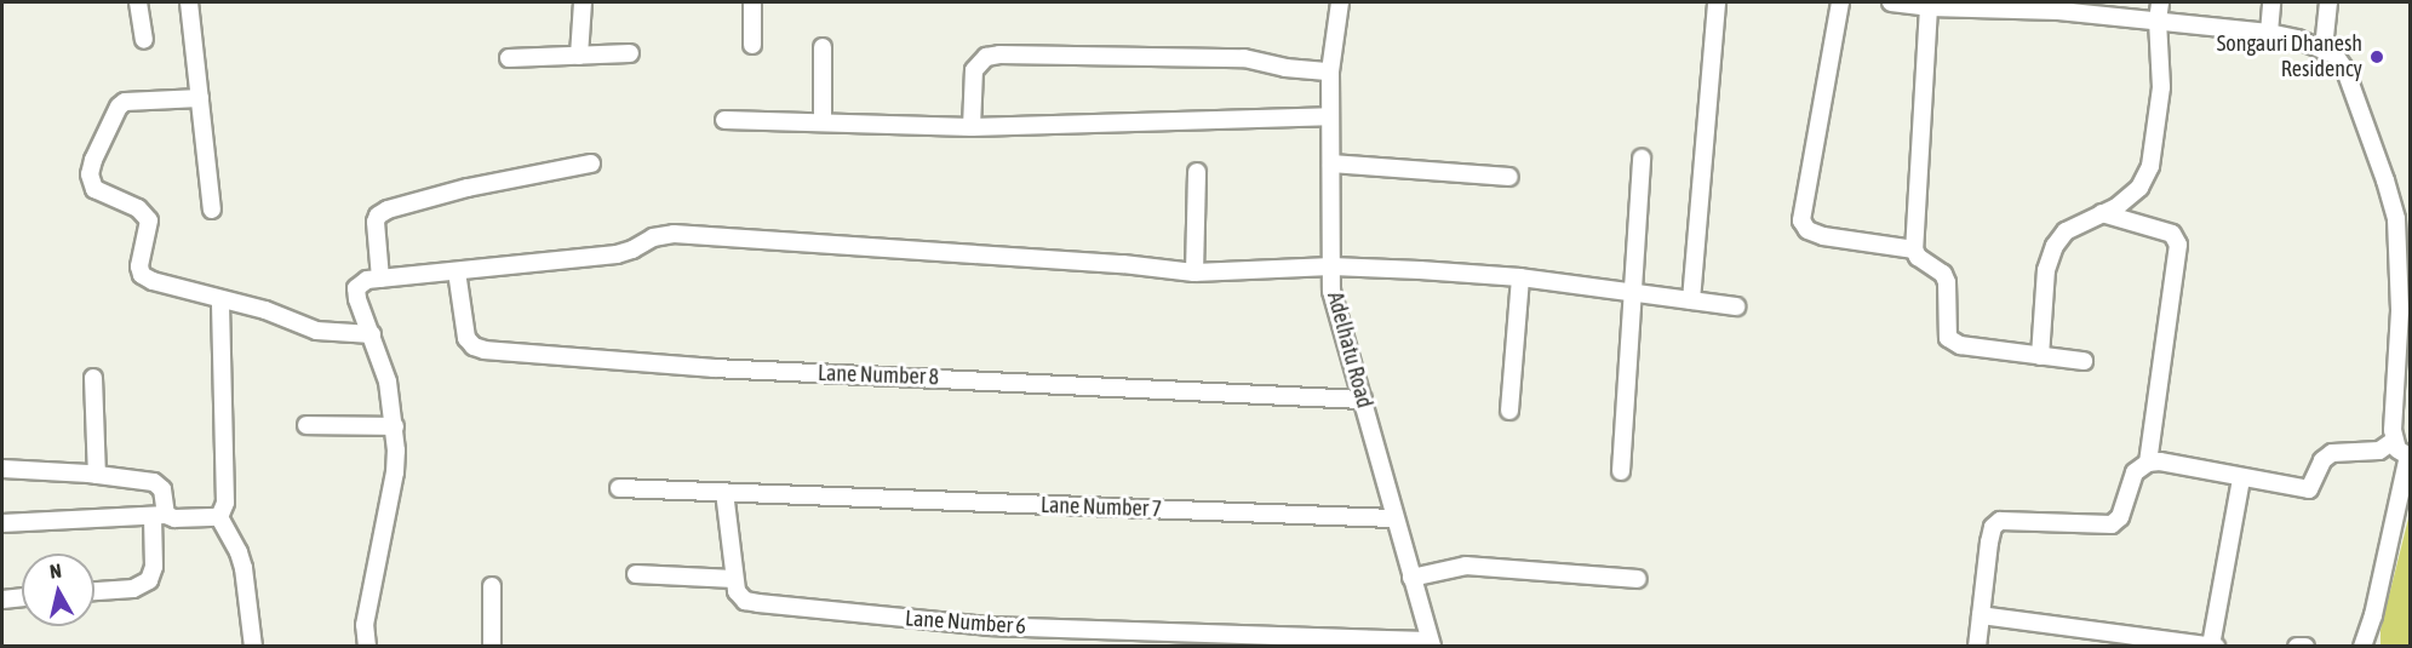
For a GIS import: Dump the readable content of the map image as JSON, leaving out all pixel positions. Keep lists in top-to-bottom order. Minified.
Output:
{"streets":{"street":["Adelhatu Road","Lane Number 8","Lane Number 7","Lane Number 6"]},"crossings":[["Adelhatu Road","Lane Number 8"],["Adelhatu Road","Lane Number 7"],["Adelhatu Road","Lane Number 6"]],"places":["Songauri Dhanesh Residency"],"north":"top"}
